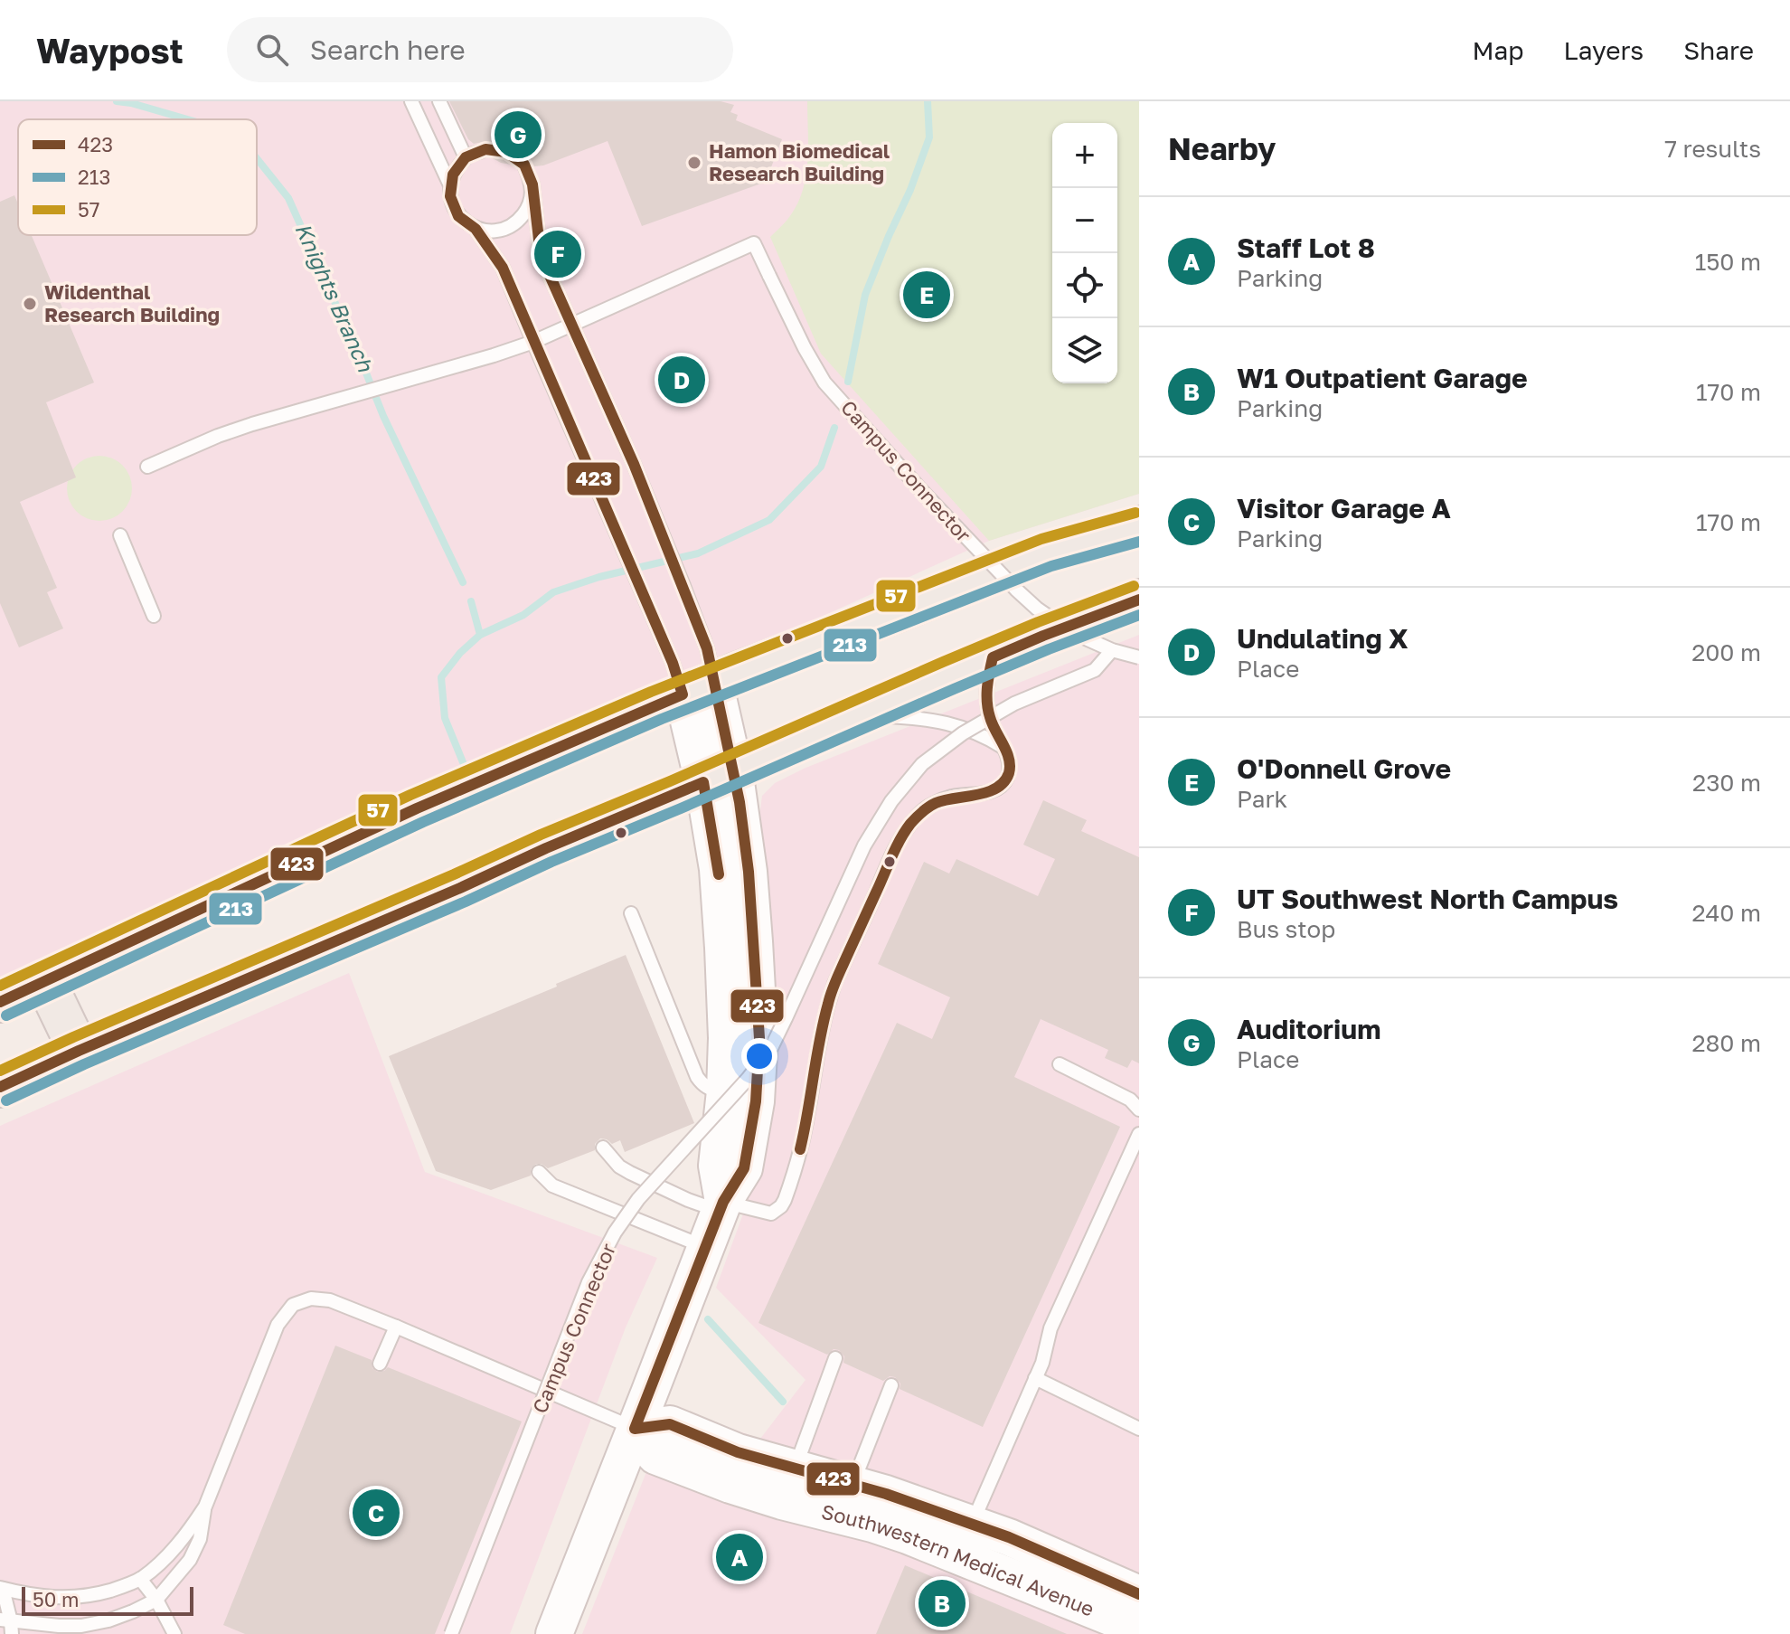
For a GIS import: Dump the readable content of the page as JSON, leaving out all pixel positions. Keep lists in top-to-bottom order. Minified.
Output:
{"streets":{"street":["Southwestern Medical Avenue"],"lane":["Campus Connector"]},"water":["Knights Branch"],"places":["Hamon Biomedical Research Building","Wildenthal Research Building"],"lines":["transit line 423","transit line 57","transit line 213"],"legend":["423","213","57"],"scale_bar":"50 m","page":{"header":"Waypost","search":"Search here","nav":["Map","Layers","Share"],"heading":["Nearby","7 results"],"pins":["G","F","E","D","C","A","B"],"map_buttons":["+","−"],"list":[{"mark":"A","name":"Staff Lot 8","note":"Parking","value":"150 m"},{"mark":"B","name":"W1 Outpatient Garage","note":"Parking","value":"170 m"},{"mark":"C","name":"Visitor Garage A","note":"Parking","value":"170 m"},{"mark":"D","name":"Undulating X","note":"Place","value":"200 m"},{"mark":"E","name":"O'Donnell Grove","note":"Park","value":"230 m"},{"mark":"F","name":"UT Southwest North Campus","note":"Bus stop","value":"240 m"},{"mark":"G","name":"Auditorium","note":"Place","value":"280 m"}],"scale":"50 m"}}
